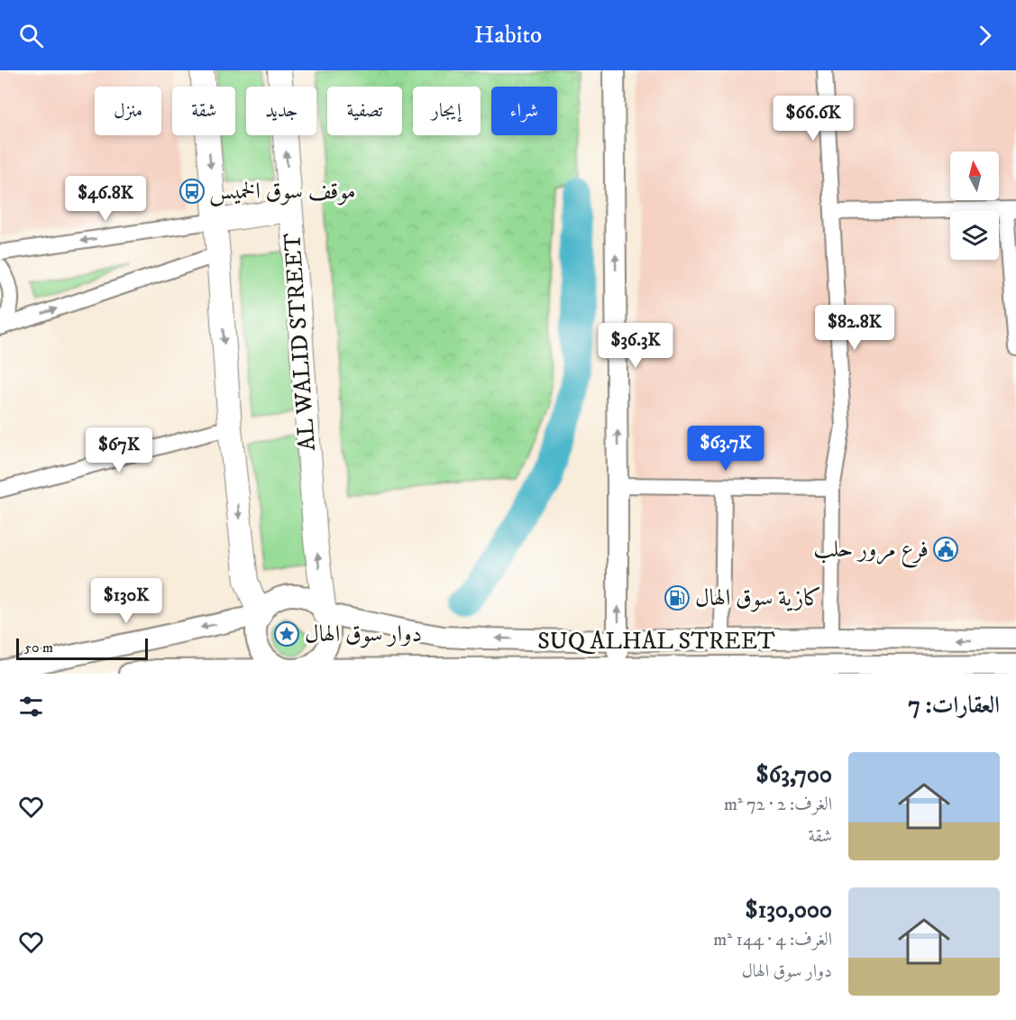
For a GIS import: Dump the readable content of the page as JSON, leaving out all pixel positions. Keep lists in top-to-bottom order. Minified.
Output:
{"streets":{"main road":["AL WALID STREET","SUQ ALHAL STREET"]},"crossings":[["AL WALID STREET","SUQ ALHAL STREET"]],"places":{"bus stop":["موقف سوق الخميس"],"public building":["فرع مرور حلب"],"fuel station":["كازية سوق الهال"],"place":["دوار سوق الهال"]},"scale_bar":"50 m","north":"top","page":{"header":"Habito","chip":["شراء","إيجار","تصفية","جديد","شقة","منزل"],"price":["$66.6K","$46.8K","$82.8K","$36.3K","$63.7K","$67K","$130K"],"scale":"50 m","heading":"العقارات: 7","list":[{"name":"$63,700","note":"الغرف: 2 · 72 m² · شقة"},{"name":"$130,000","note":"الغرف: 4 · 144 m² · دوار سوق الهال"}]}}
